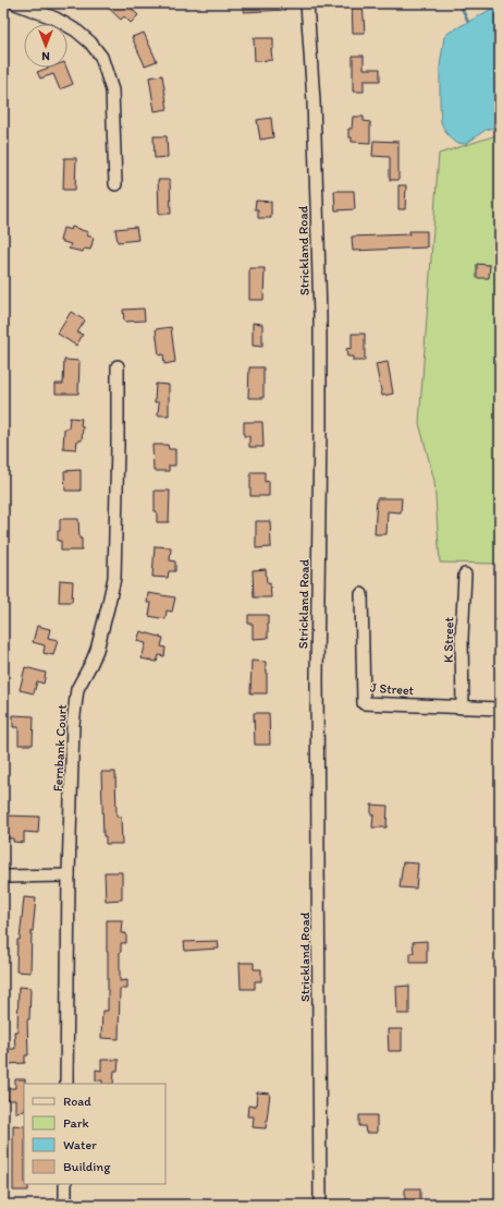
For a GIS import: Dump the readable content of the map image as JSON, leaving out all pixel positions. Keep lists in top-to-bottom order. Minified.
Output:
{"streets":{"street":["Strickland Road","K Street","J Street","Fernbank Court"]},"crossings":[["K Street","J Street"]],"legend":["Road","Park","Water","Building"],"north":"bottom"}
